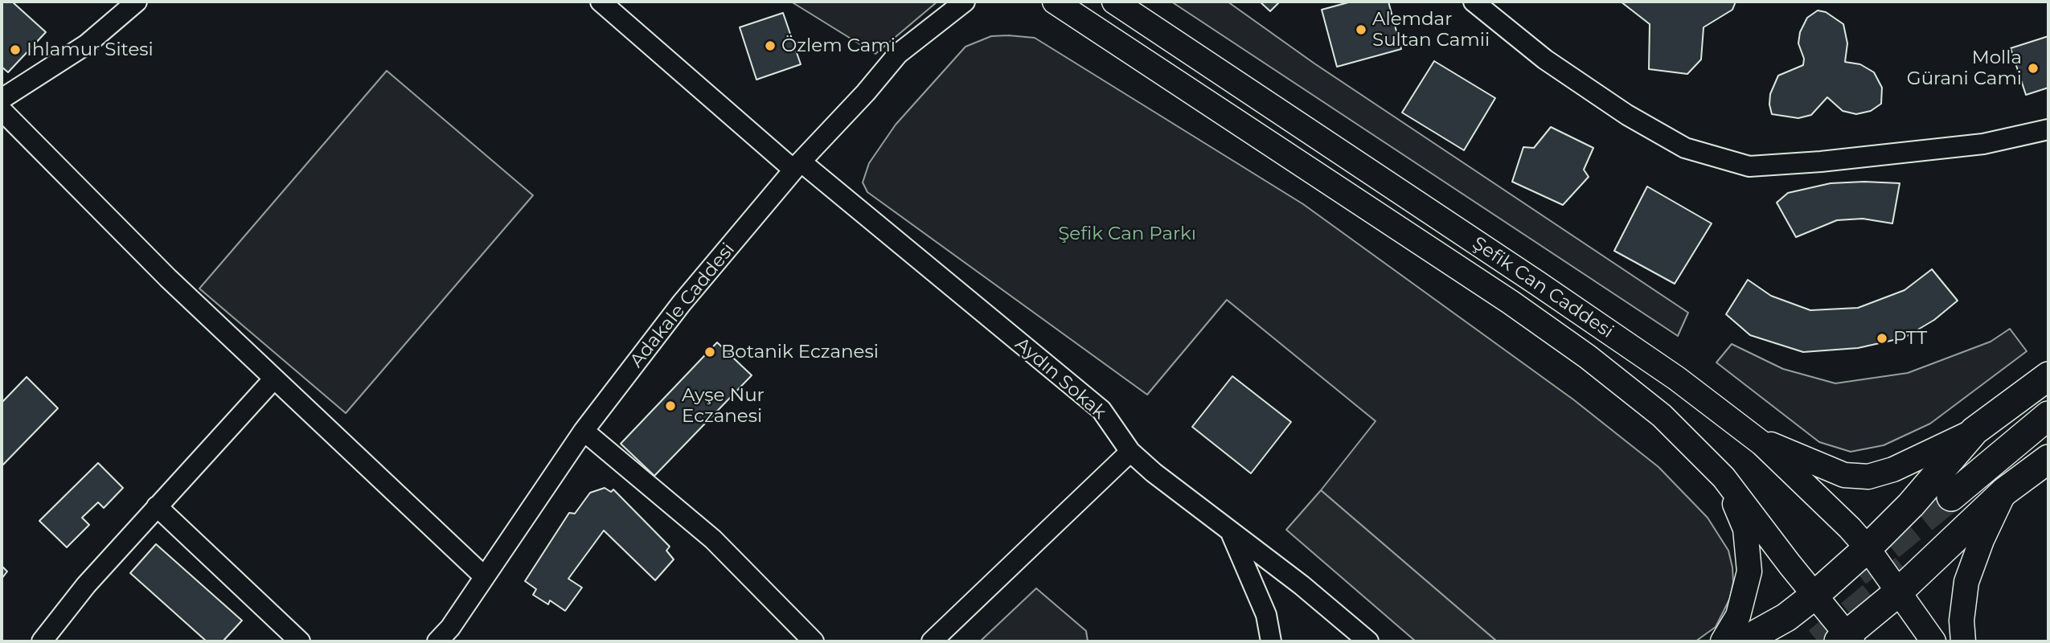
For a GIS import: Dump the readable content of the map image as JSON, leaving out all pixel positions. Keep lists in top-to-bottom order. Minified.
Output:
{"streets":{"main road":["Şefik Can Caddesi"],"street":["Adakale Caddesi","Aydın Sokak"]},"crossings":[["Adakale Caddesi","Aydın Sokak"]],"parks":["Şefik Can Parkı"],"places":["Alemdar Sultan Camii","Özlem Cami","Ihlamur Sitesi","Molla Gürani Cami","PTT","Botanik Eczanesi","Ayşe Nur Eczanesi"]}
